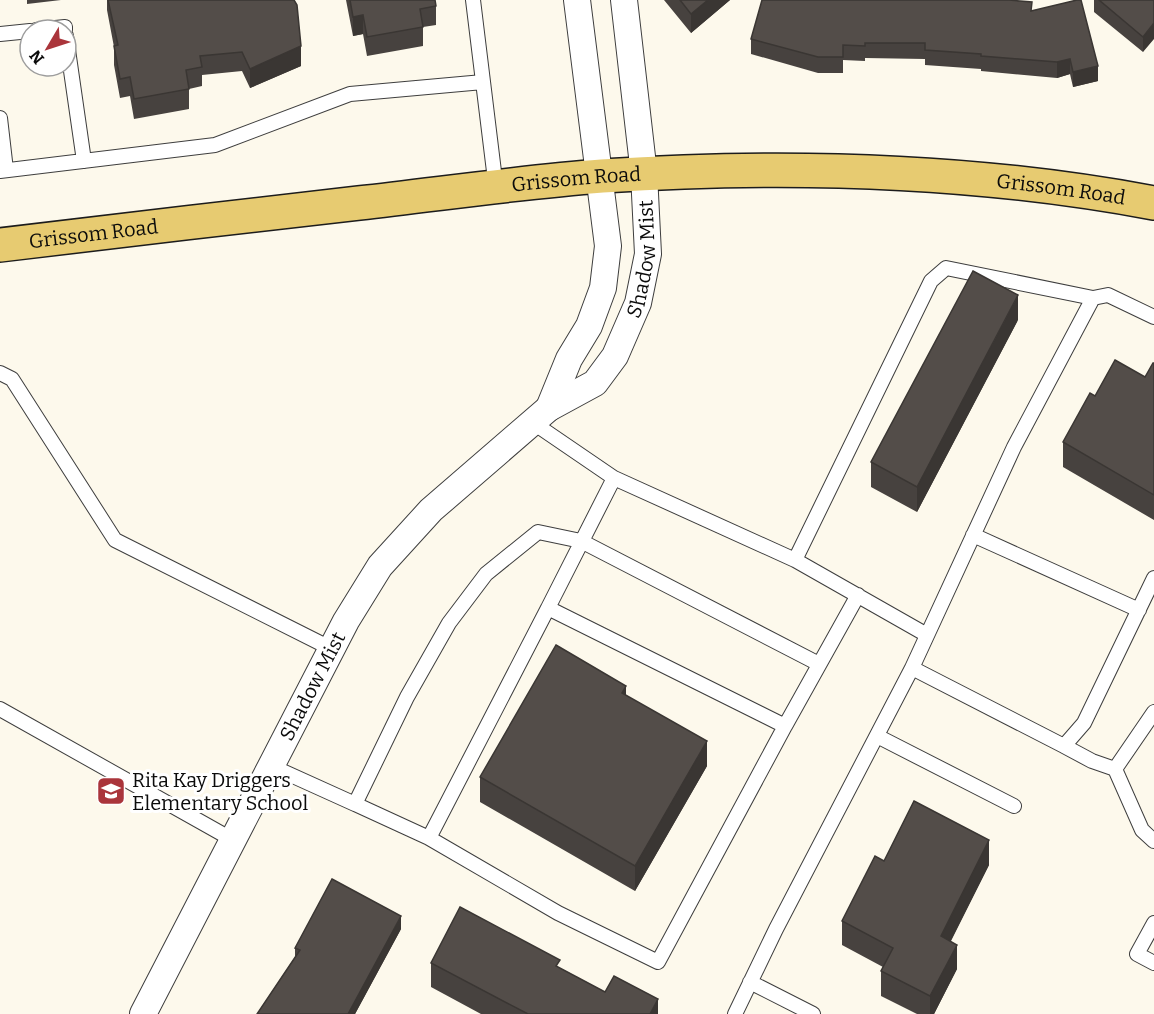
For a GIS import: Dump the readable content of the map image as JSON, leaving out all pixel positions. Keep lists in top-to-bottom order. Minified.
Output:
{"streets":{"main road":["Grissom Road"],"street":["Shadow Mist"]},"crossings":[["Grissom Road","Shadow Mist"]],"places":{"school or university":["Rita Kay Driggers Elementary School"]},"north":"bottom left"}
